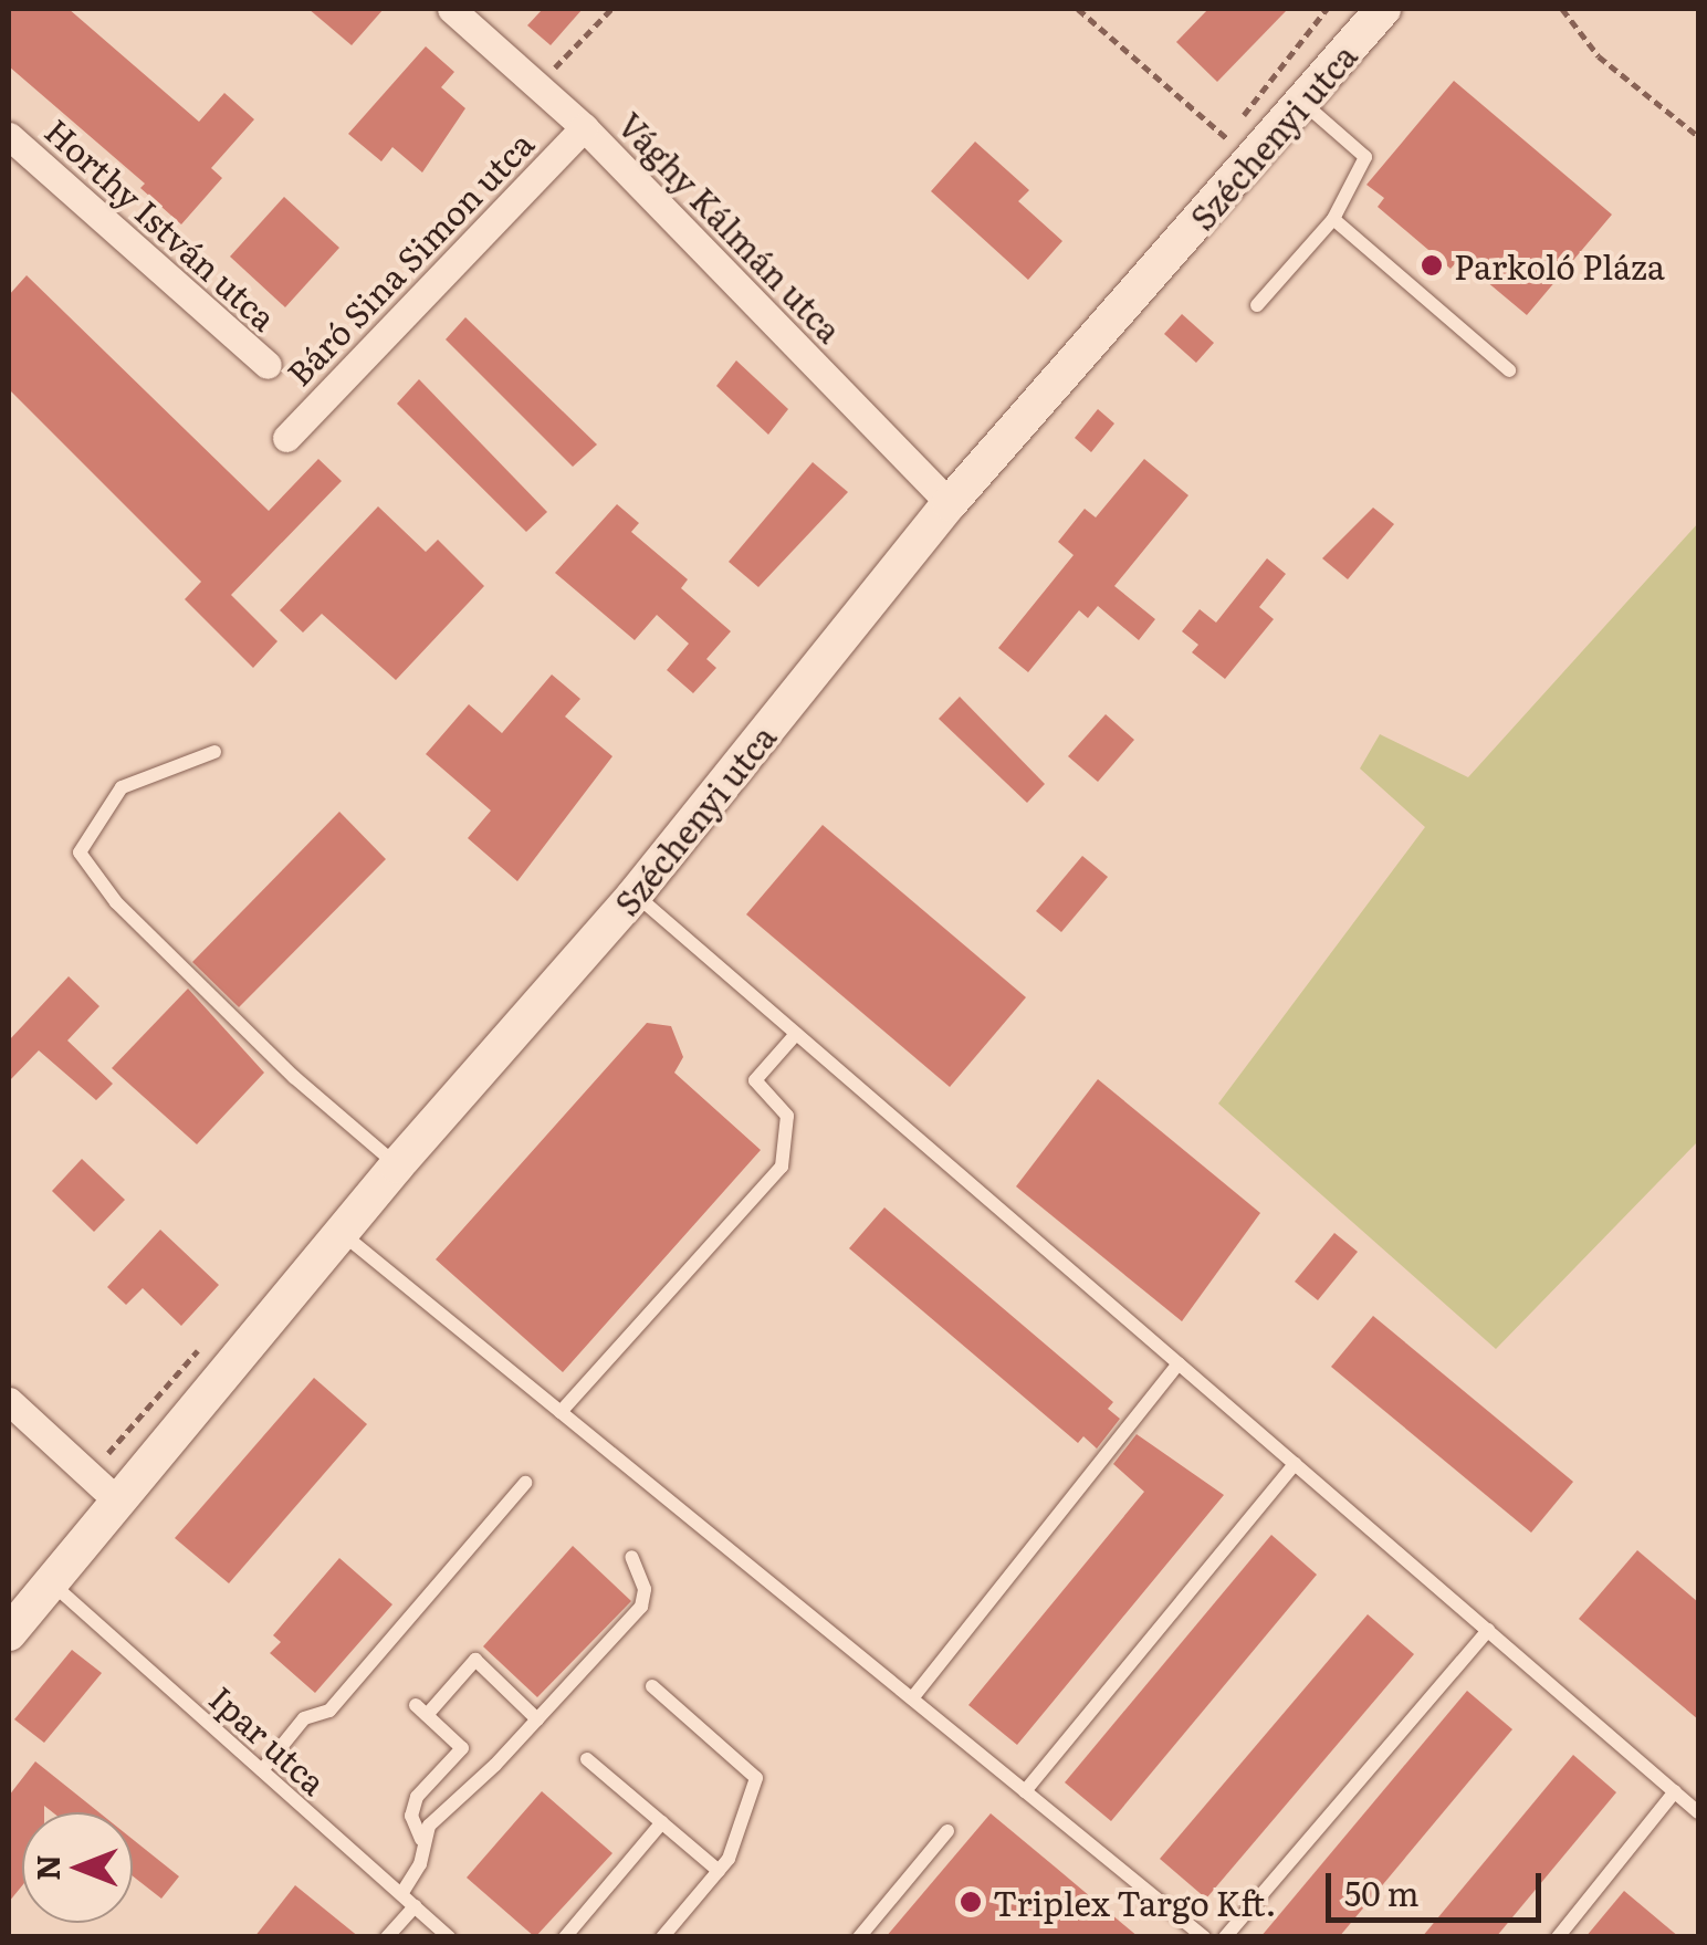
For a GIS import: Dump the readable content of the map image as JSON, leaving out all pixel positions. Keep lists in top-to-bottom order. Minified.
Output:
{"streets":{"street":["Széchenyi utca","Horthy István utca","Vághy Kálmán utca","Báró Sina Simon utca"],"lane":["Ipar utca"]},"crossings":[["Széchenyi utca","Vághy Kálmán utca"],["Széchenyi utca","Ipar utca"],["Vághy Kálmán utca","Báró Sina Simon utca"]],"places":["Parkoló Pláza","Triplex Targo Kft."],"scale_bar":"50 m","north":"left"}
